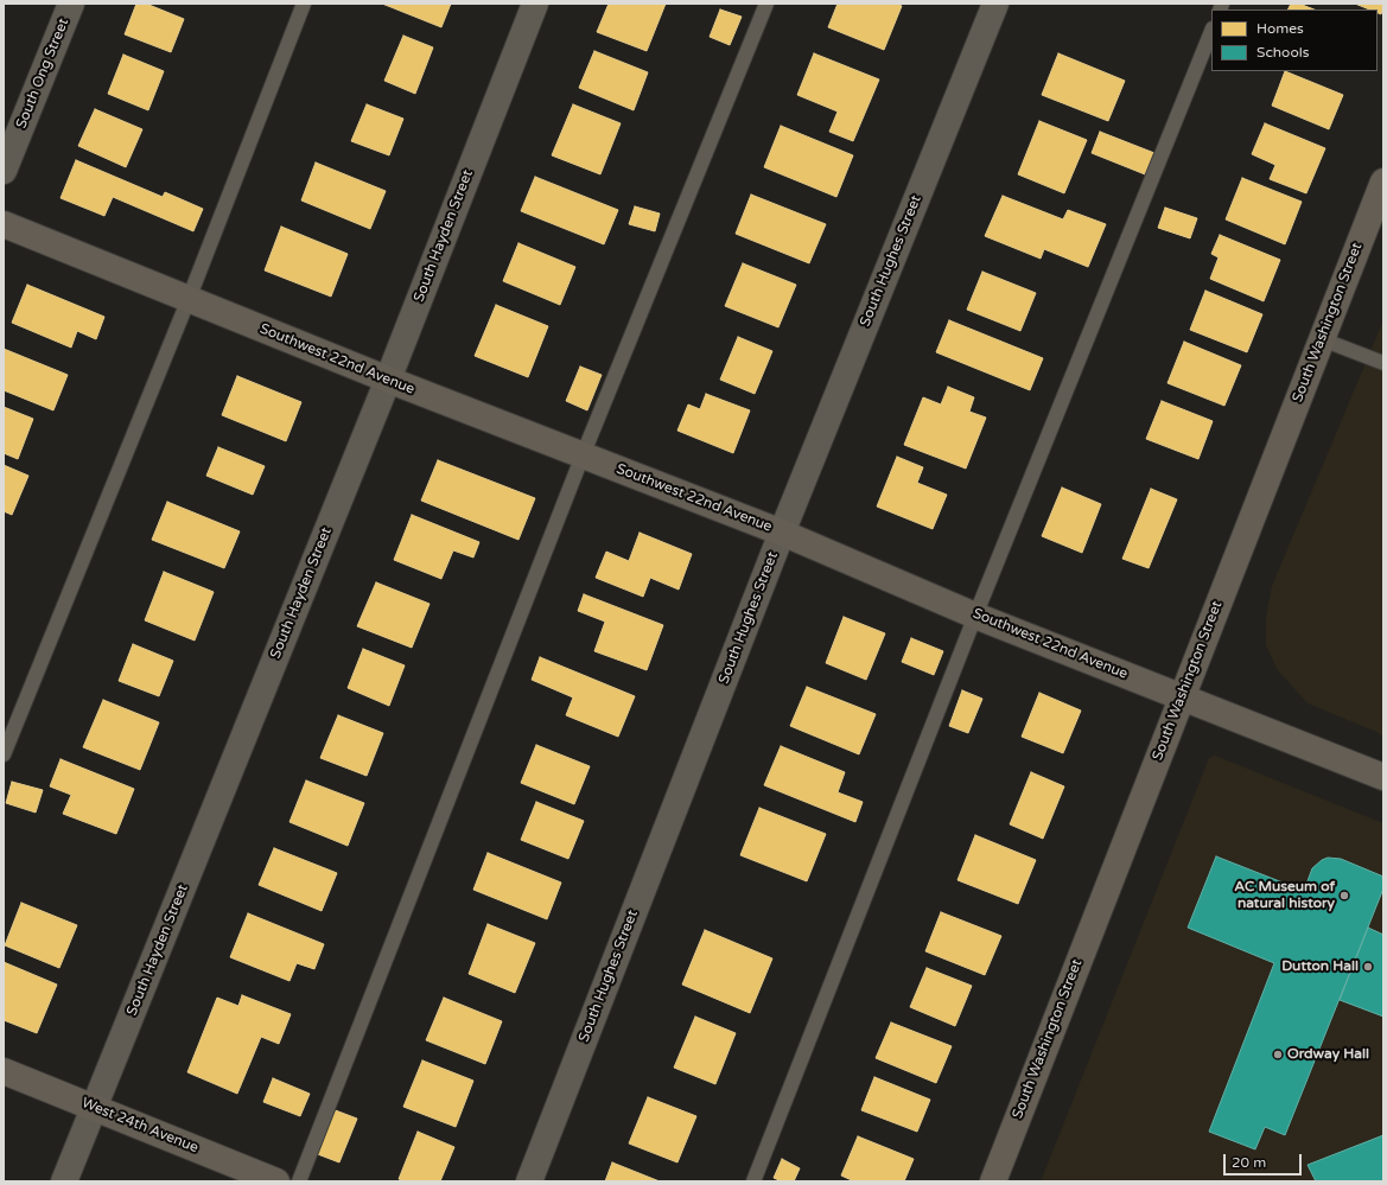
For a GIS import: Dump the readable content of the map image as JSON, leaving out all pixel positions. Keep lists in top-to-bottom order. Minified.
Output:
{"streets":{"street":["South Ong Street","South Hayden Street","South Hughes Street","South Washington Street","Southwest 22nd Avenue","West 24th Avenue"]},"crossings":[["South Hayden Street","Southwest 22nd Avenue"],["South Hayden Street","West 24th Avenue"],["South Hughes Street","Southwest 22nd Avenue"],["South Washington Street","Southwest 22nd Avenue"]],"places":["AC Museum of natural history","Dutton Hall","Ordway Hall"],"legend":["Homes","Schools"],"scale_bar":"20 m"}
